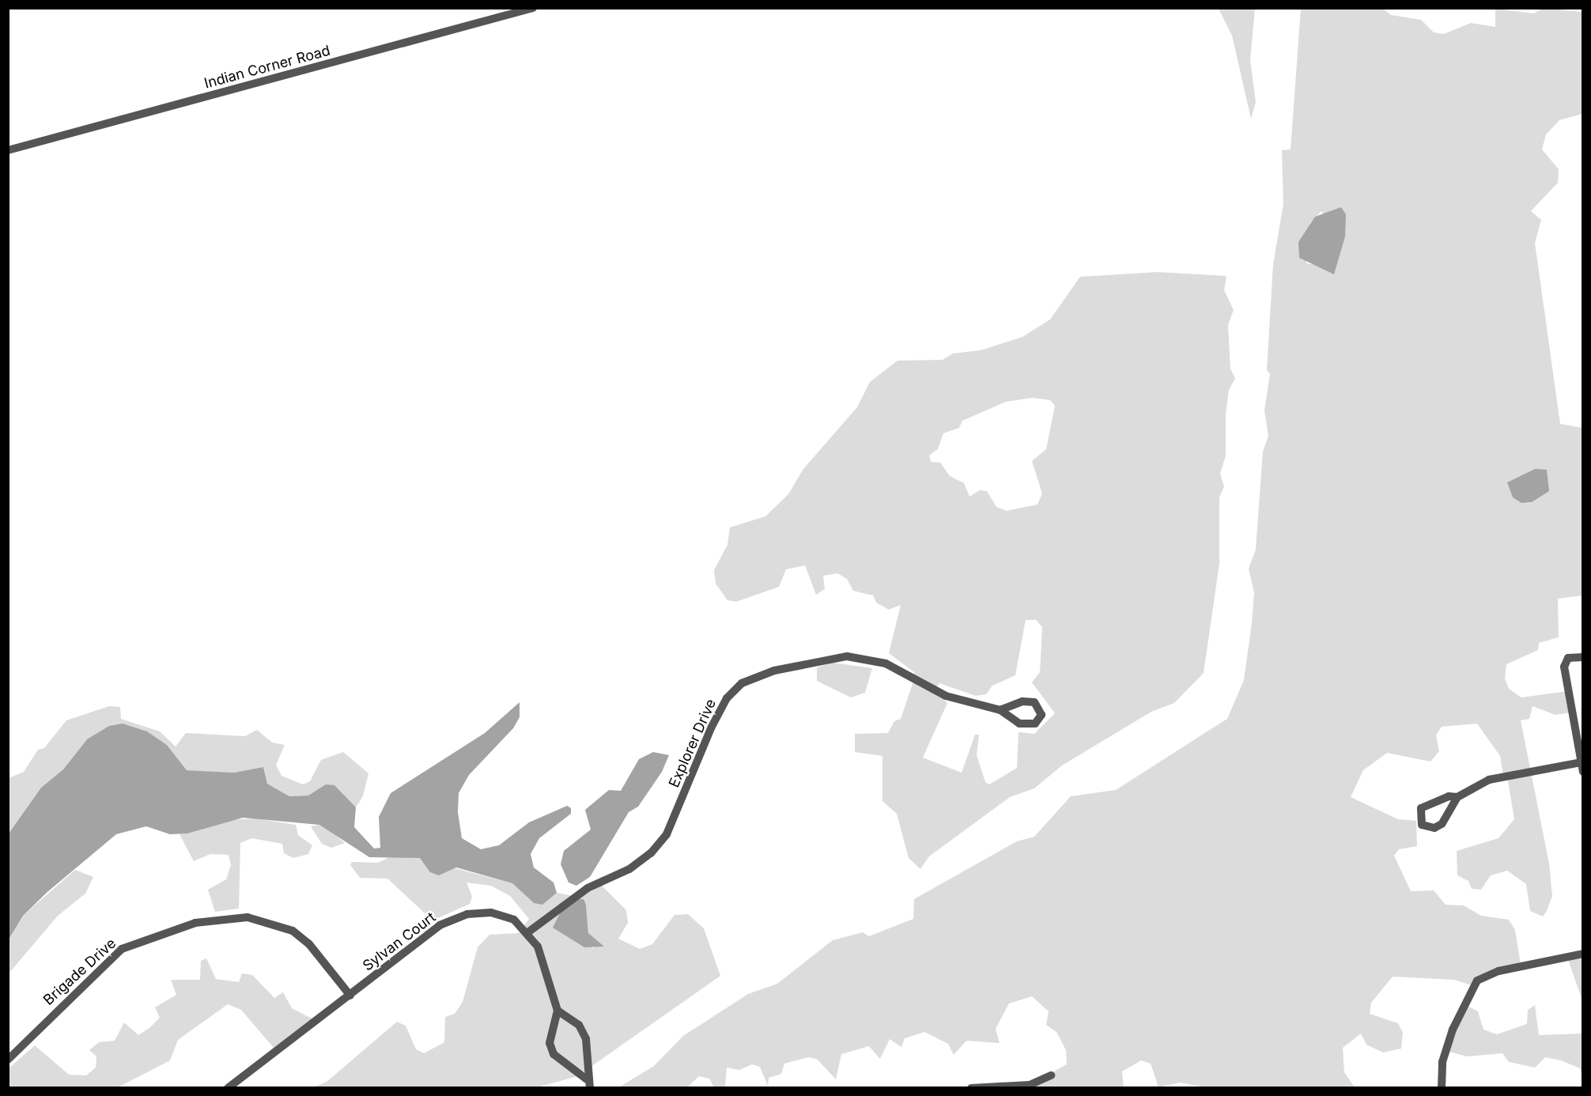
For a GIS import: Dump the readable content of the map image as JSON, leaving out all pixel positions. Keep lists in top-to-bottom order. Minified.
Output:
{"streets":{"street":["Indian Corner Road","Explorer Drive","Sylvan Court","Brigade Drive"]},"crossings":[["Explorer Drive","Sylvan Court"],["Sylvan Court","Brigade Drive"]]}
